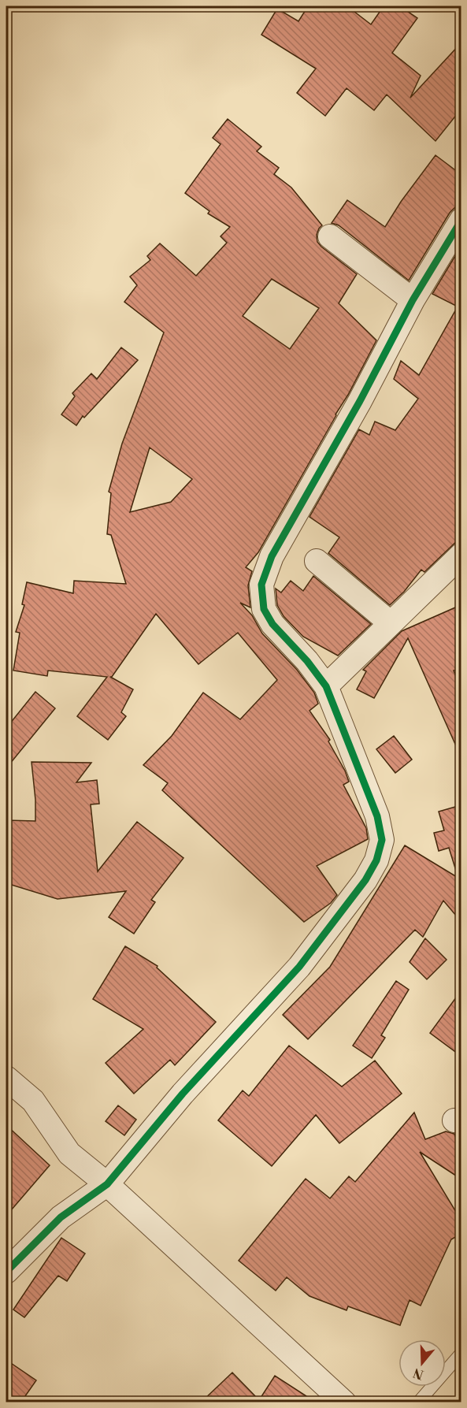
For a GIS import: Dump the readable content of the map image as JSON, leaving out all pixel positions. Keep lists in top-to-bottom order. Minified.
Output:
{"north":"bottom"}
